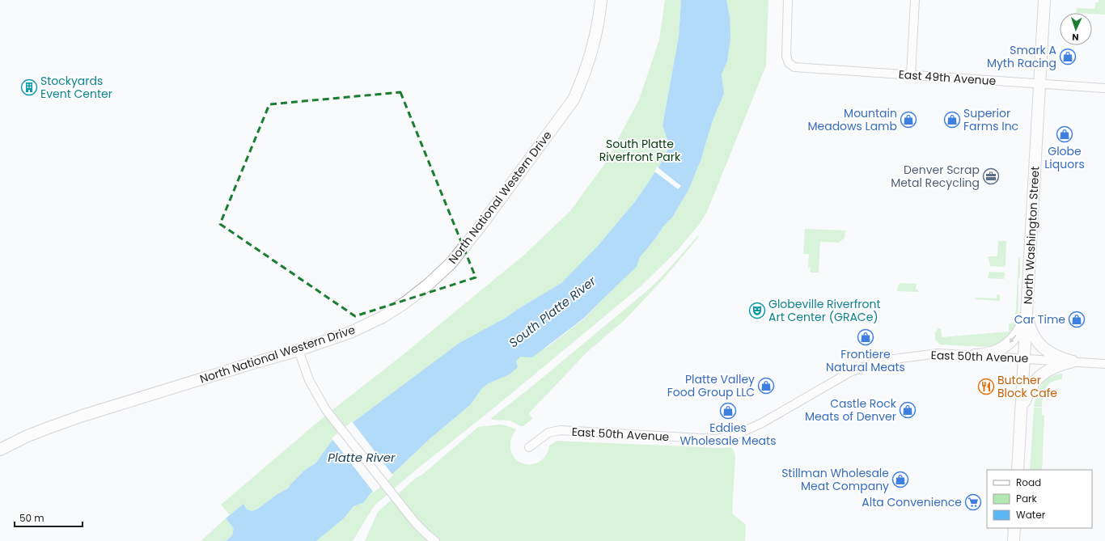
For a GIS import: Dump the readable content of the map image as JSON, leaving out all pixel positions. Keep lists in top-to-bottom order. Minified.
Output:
{"streets":{"street":["East 49th Avenue","North National Western Drive","North Washington Street","East 50th Avenue"]},"crossings":[["East 49th Avenue","North Washington Street"],["North Washington Street","East 50th Avenue"]],"water":["South Platte River","Platte River"],"parks":["South Platte Riverfront Park"],"places":{"shop":["Smark A Myth Racing","Mountain Meadows Lamb","Superior Farms Inc","Globe Liquors","Car Time","Frontiere Natural Meats","Platte Valley Food Group LLC","Castle Rock Meats of Denver","Eddies Wholesale Meats","Stillman Wholesale Meat Company"],"building":["Stockyards Event Center"],"office":["Denver Scrap Metal Recycling"],"theatre":["Globeville Riverfront Art Center (GRACe)"],"restaurant":["Butcher Block Cafe"],"supermarket":["Alta Convenience"]},"legend":["Road","Park","Water"],"scale_bar":"50 m","north":"bottom"}
